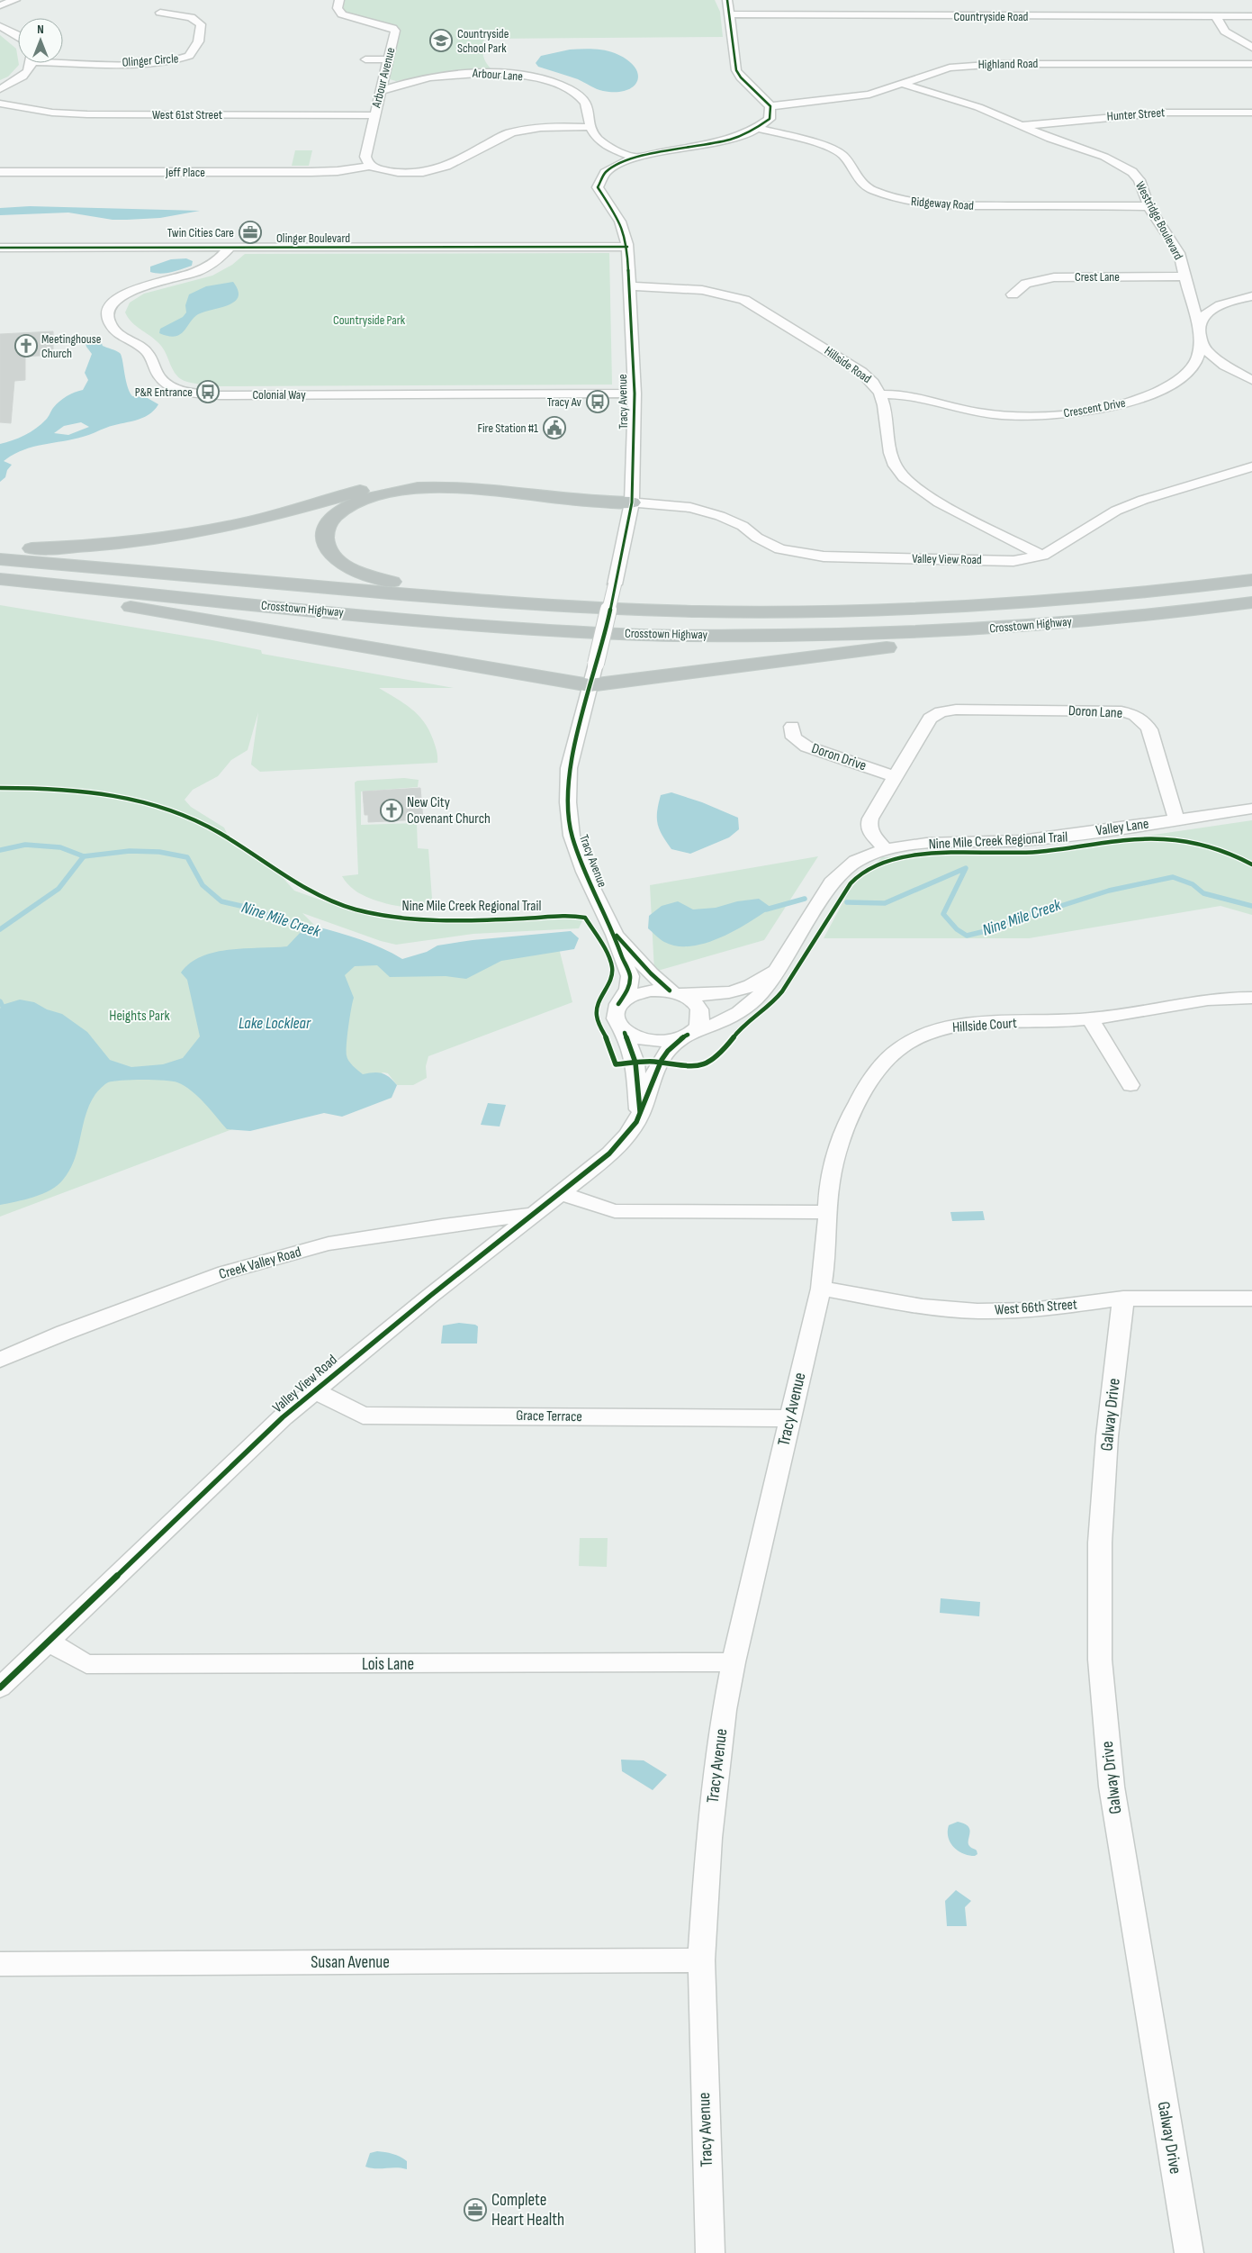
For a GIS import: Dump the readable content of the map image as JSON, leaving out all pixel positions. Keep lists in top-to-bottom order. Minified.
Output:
{"streets":{"highway":["Crosstown Highway"],"street":["Countryside Road","Olinger Circle","Highland Road","Arbour Lane","Arbour Avenue","West 61st Street","Hunter Street","Jeff Place","Ridgeway Road","Westridge Boulevard","Olinger Boulevard","Crest Lane","Hillside Road","Colonial Way","Tracy Avenue","Crescent Drive","Valley View Road","Doron Lane","Doron Drive","Valley Lane","Hillside Court","Creek Valley Road","West 66th Street","Galway Drive","Grace Terrace","Lois Lane","Susan Avenue"],"cycle path":["Nine Mile Creek Regional Trail"]},"crossings":[["Highland Road","Westridge Boulevard"],["Arbour Lane","Arbour Avenue"],["Arbour Lane","Tracy Avenue"],["Arbour Avenue","West 61st Street"],["Arbour Avenue","Jeff Place"],["Hunter Street","Westridge Boulevard"],["Ridgeway Road","Westridge Boulevard"],["Ridgeway Road","Tracy Avenue"],["Westridge Boulevard","Crest Lane"],["Westridge Boulevard","Crescent Drive"],["Olinger Boulevard","Colonial Way"],["Olinger Boulevard","Tracy Avenue"],["Hillside Road","Tracy Avenue"],["Hillside Road","Crescent Drive"],["Hillside Road","Valley View Road"],["Colonial Way","Tracy Avenue"],["Tracy Avenue","Valley View Road"],["Tracy Avenue","Valley Lane"],["Tracy Avenue","Hillside Court"],["Tracy Avenue","West 66th Street"],["Tracy Avenue","Grace Terrace"],["Tracy Avenue","Lois Lane"],["Tracy Avenue","Susan Avenue"],["Valley View Road","Valley Lane"],["Valley View Road","Creek Valley Road"],["Valley View Road","Grace Terrace"],["Valley View Road","Lois Lane"],["Doron Lane","Doron Drive"],["Doron Lane","Valley Lane"],["Hillside Court","West 66th Street"],["West 66th Street","Galway Drive"]],"water":["Nine Mile Creek","Lake Locklear"],"parks":["Countryside Park","Heights Park"],"places":{"school or university":["Countryside School Park"],"office":["Twin Cities Care","Complete Heart Health"],"church":["Meetinghouse Church","New City Covenant Church"],"bus stop":["P&R Entrance","Tracy Av"],"public building":["Fire Station #1"]},"north":"top"}
